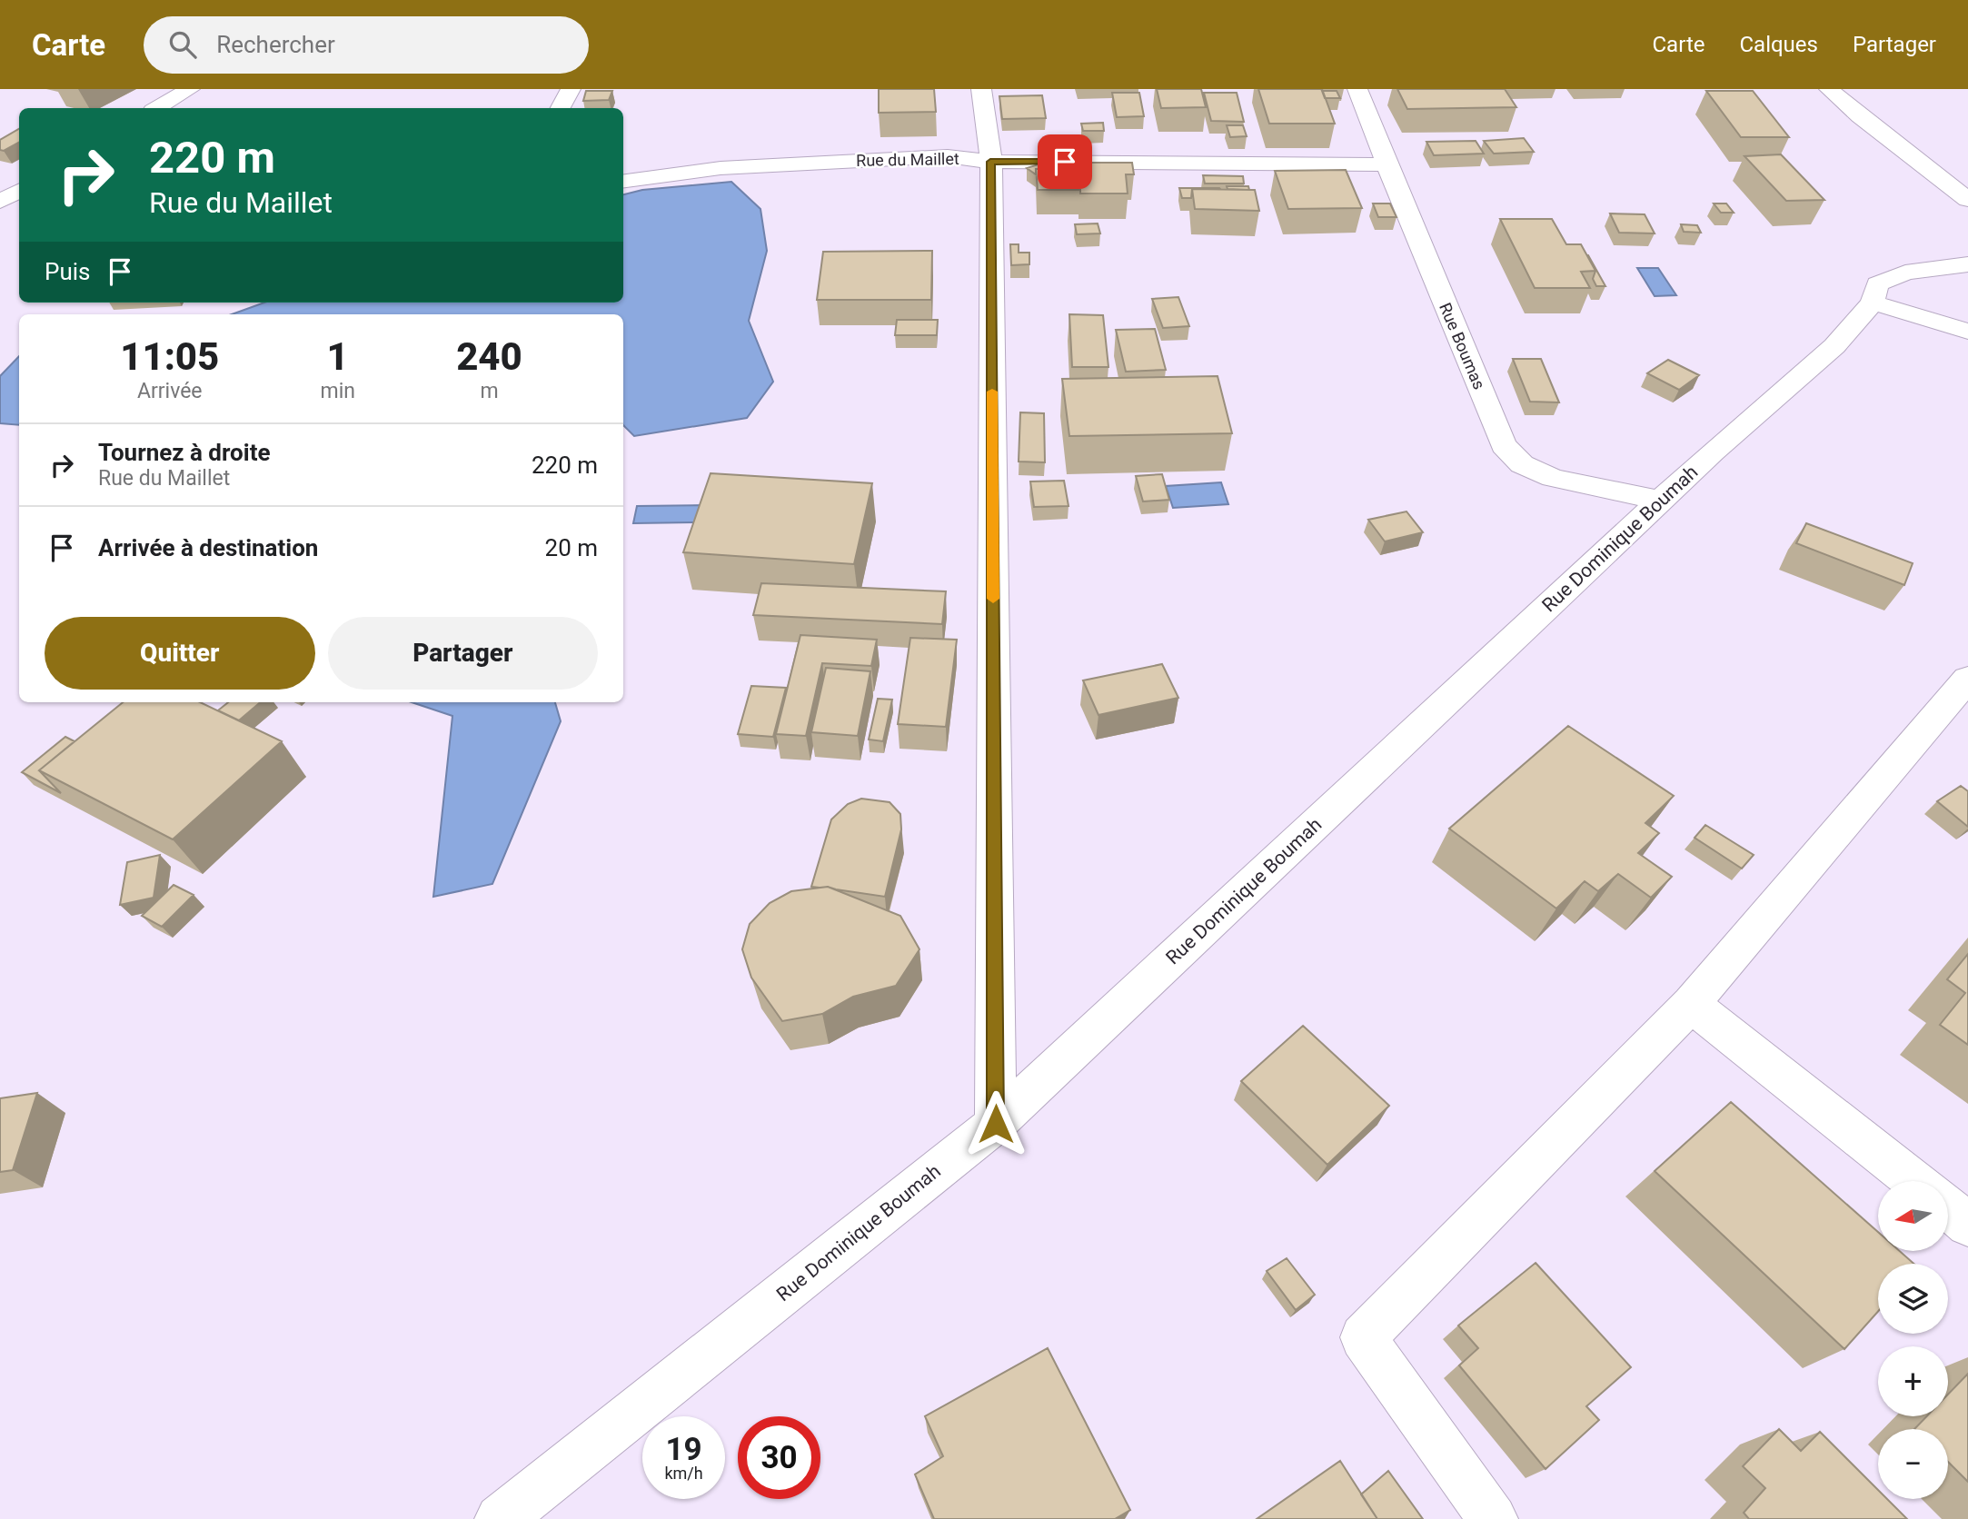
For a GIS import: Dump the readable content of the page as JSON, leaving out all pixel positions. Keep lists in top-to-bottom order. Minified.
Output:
{"streets":{"street":["Rue du Maillet","Rue Boumas","Rue Dominique Boumah"]},"crossings":[["Rue du Maillet","Rue Boumas"],["Rue Boumas","Rue Dominique Boumah"]],"north":"left","page":{"header":"Carte","search":"Rechercher","nav":["Carte","Calques","Partager"],"turn":["220 m","Rue du Maillet"],"then":"Puis","eta":["11:05","Arrivée","1","min","240","m"],"list":[{"name":"Tournez à droite","note":"Rue du Maillet","value":"220 m"},{"name":"Arrivée à destination","value":"20 m"}],"buttons":["Quitter","Partager"],"map_buttons":["+","−"],"speed":"19 km/h","limit":"30"}}
